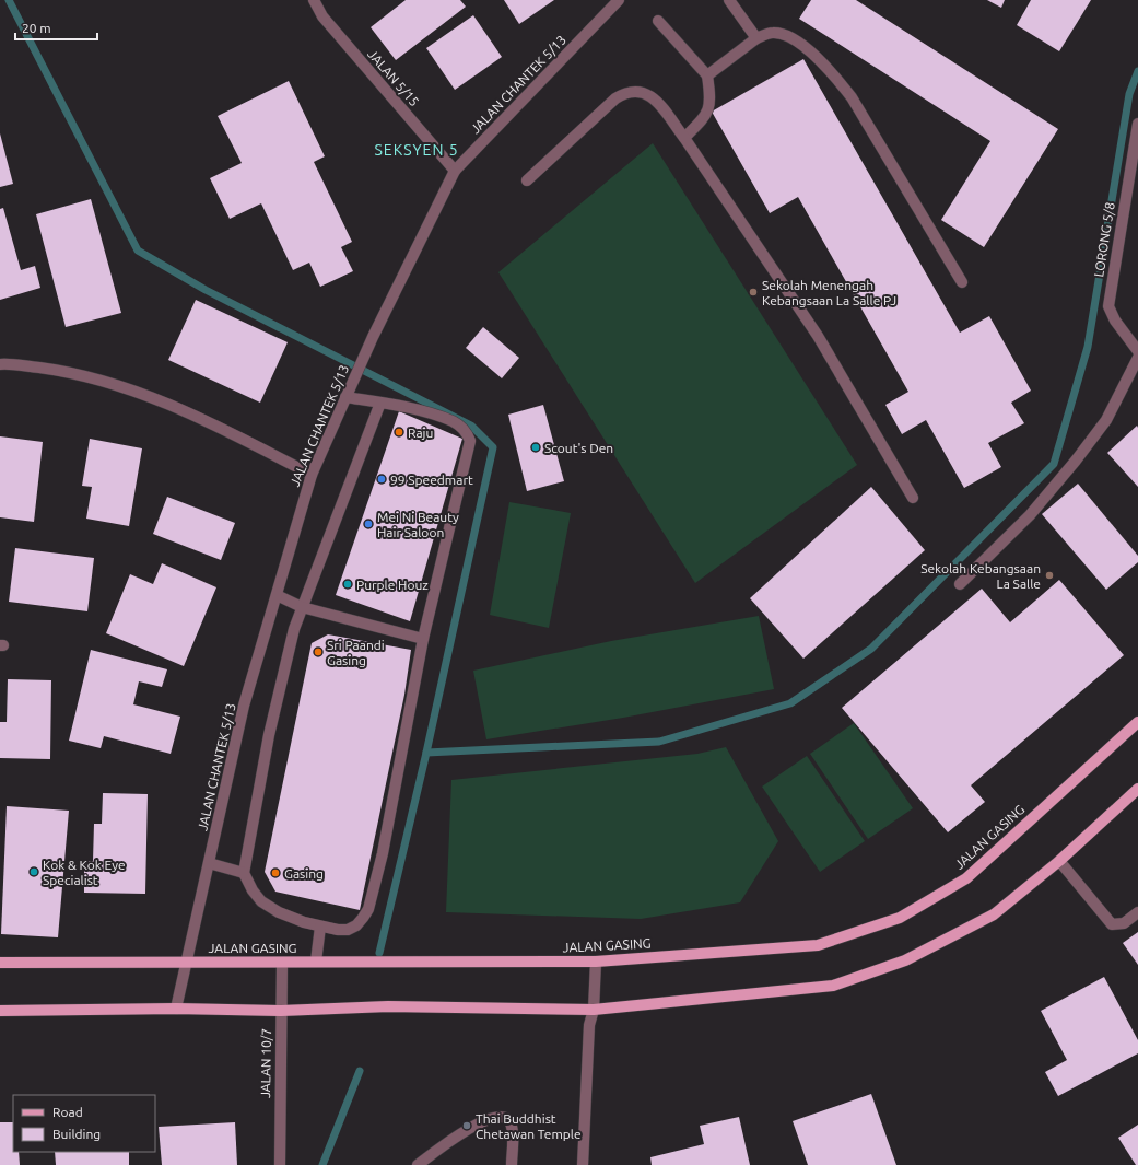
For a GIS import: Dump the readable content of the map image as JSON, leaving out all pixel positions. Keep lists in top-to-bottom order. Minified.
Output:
{"streets":{"main road":["JALAN GASING"],"street":["JALAN 5/15","JALAN CHANTEK 5/13","LORONG 5/8","JALAN 10/7"]},"crossings":[["JALAN 5/15","JALAN CHANTEK 5/13"],["JALAN CHANTEK 5/13","JALAN GASING"],["JALAN GASING","JALAN 10/7"]],"districts":["SEKSYEN 5"],"places":["Sekolah Menengah Kebangsaan La Salle PJ","Raju","Scout's Den","99 Speedmart","Mei Ni Beauty Hair Saloon","Sekolah Kebangsaan La Salle","Purple Houz","Sri Paandi Gasing","Kok & Kok Eye Specialist","Gasing","Thai Buddhist Chetawan Temple"],"legend":["Road","Building"],"scale_bar":"20 m"}
